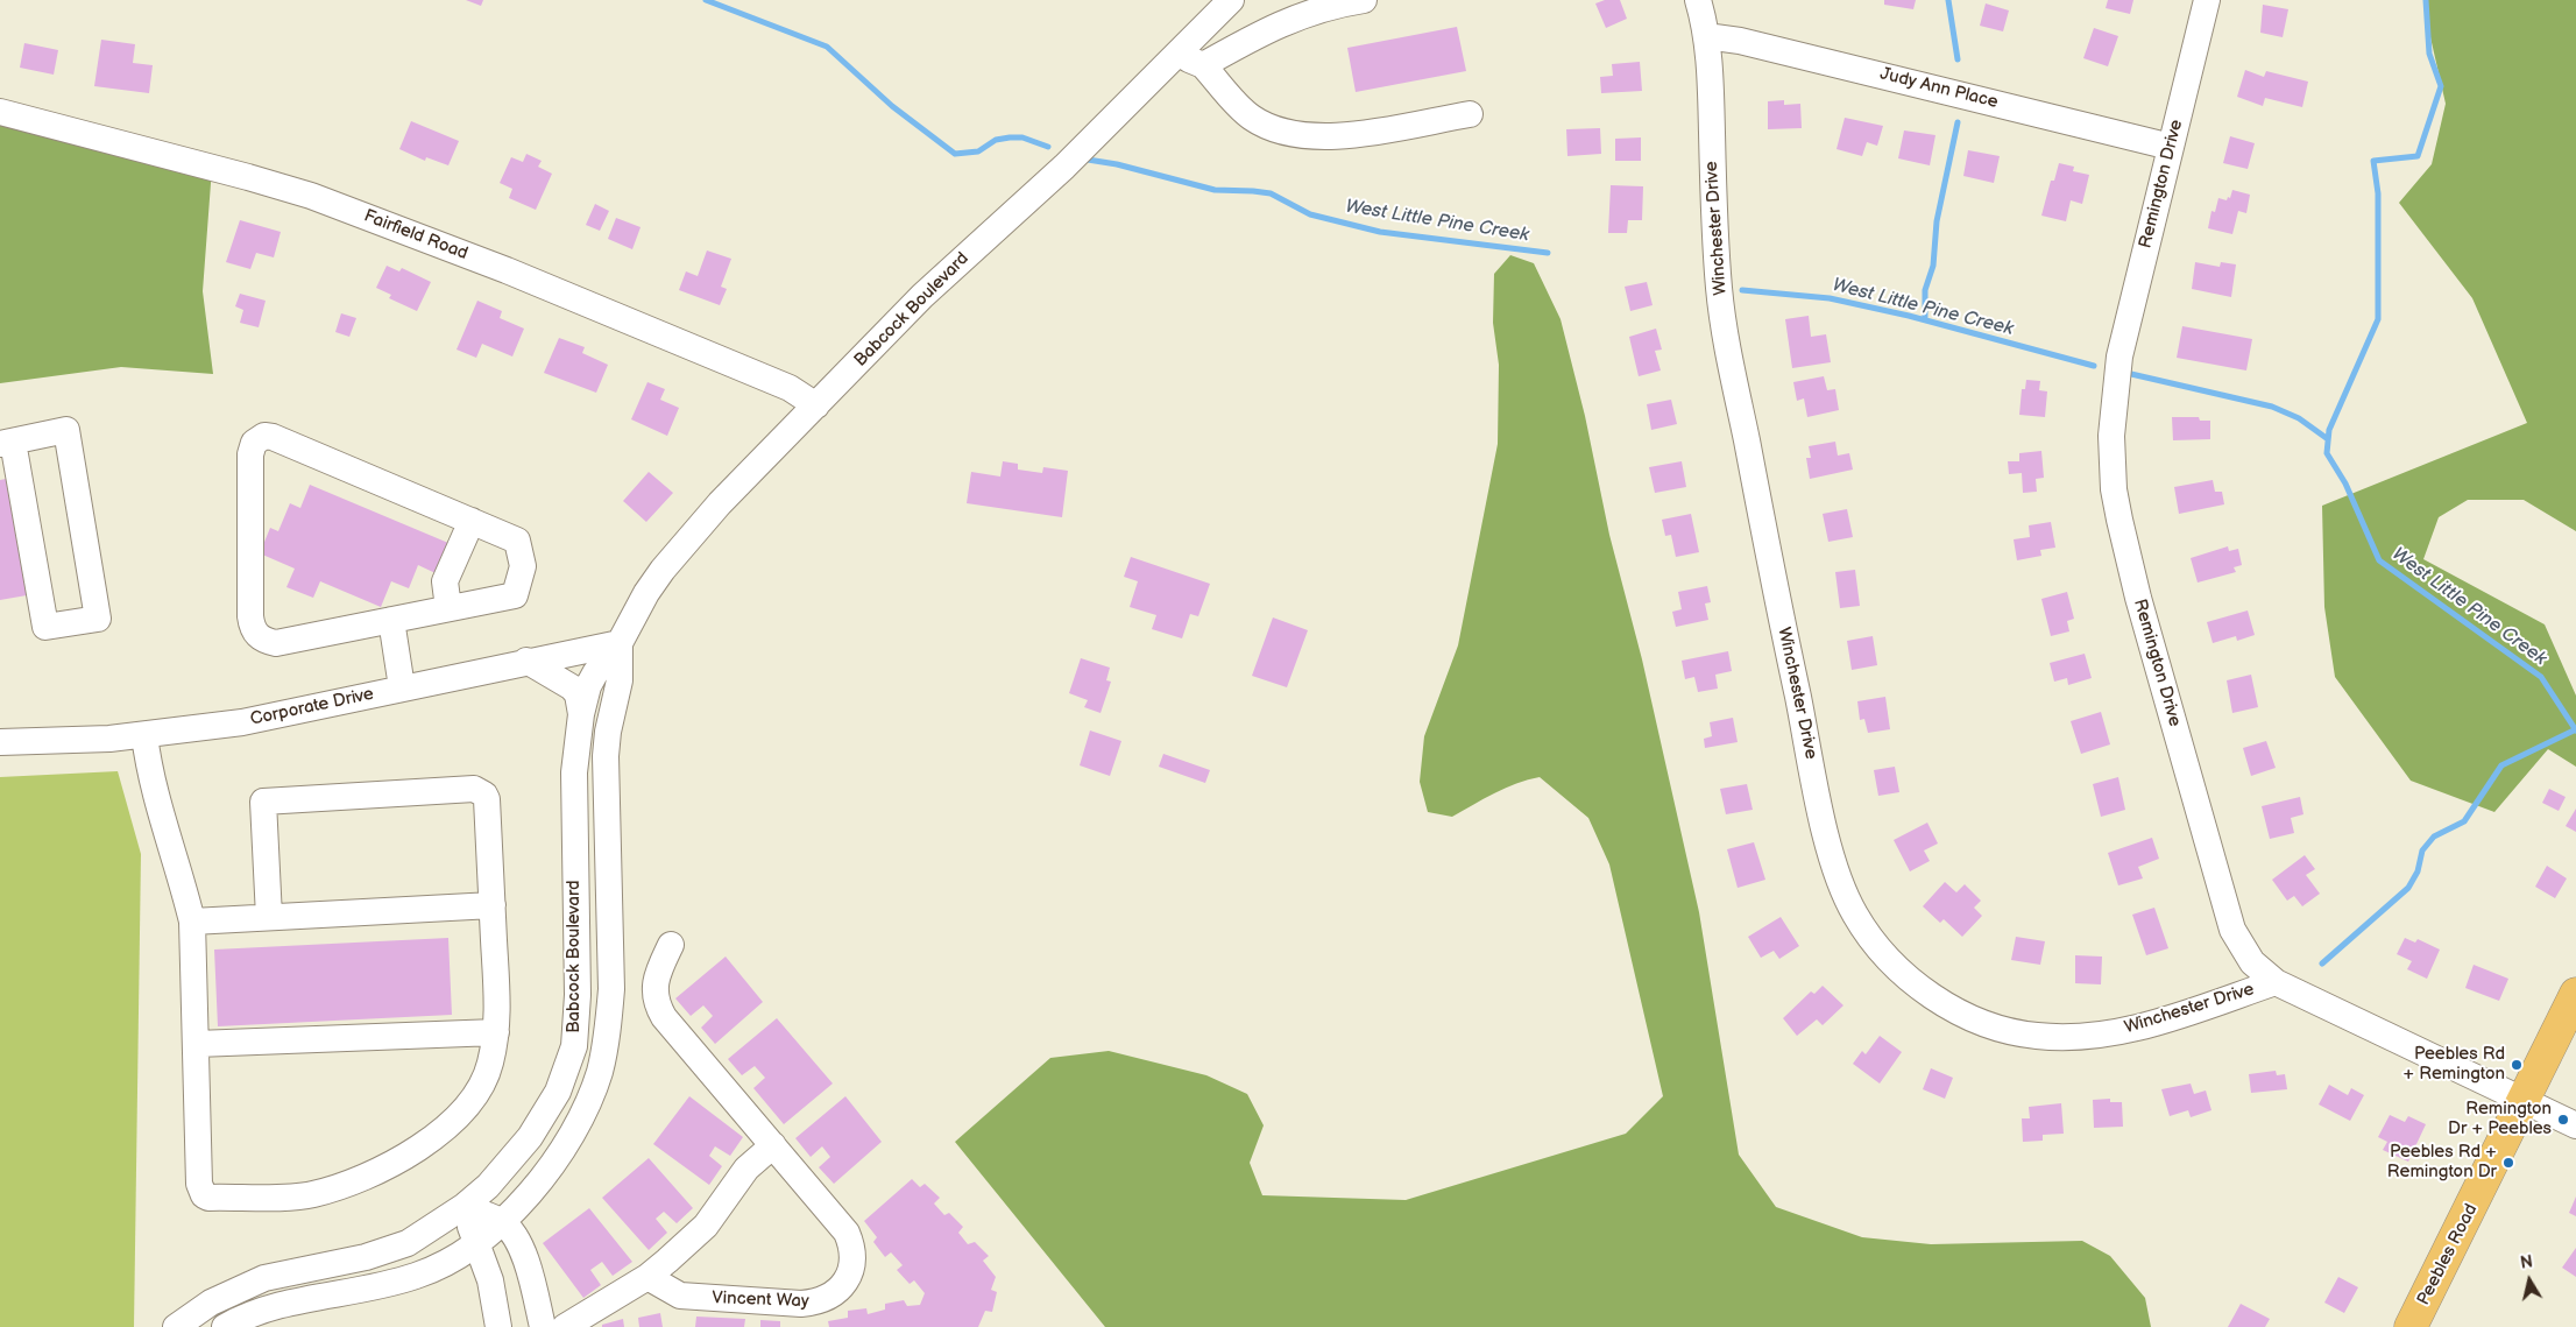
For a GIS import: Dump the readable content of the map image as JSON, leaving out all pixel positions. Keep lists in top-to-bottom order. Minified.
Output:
{"streets":{"main road":["Peebles Road"],"street":["Judy Ann Place","Remington Drive","Winchester Drive","Fairfield Road","Babcock Boulevard","Corporate Drive","Vincent Way"]},"crossings":[["Judy Ann Place","Remington Drive"],["Judy Ann Place","Winchester Drive"],["Remington Drive","Winchester Drive"],["Remington Drive","Peebles Road"],["Fairfield Road","Babcock Boulevard"],["Babcock Boulevard","Corporate Drive"]],"water":["West Little Pine Creek"],"places":["Peebles Rd + Remington","Remington Dr + Peebles","Peebles Rd + Remington Dr"],"north":"top"}
